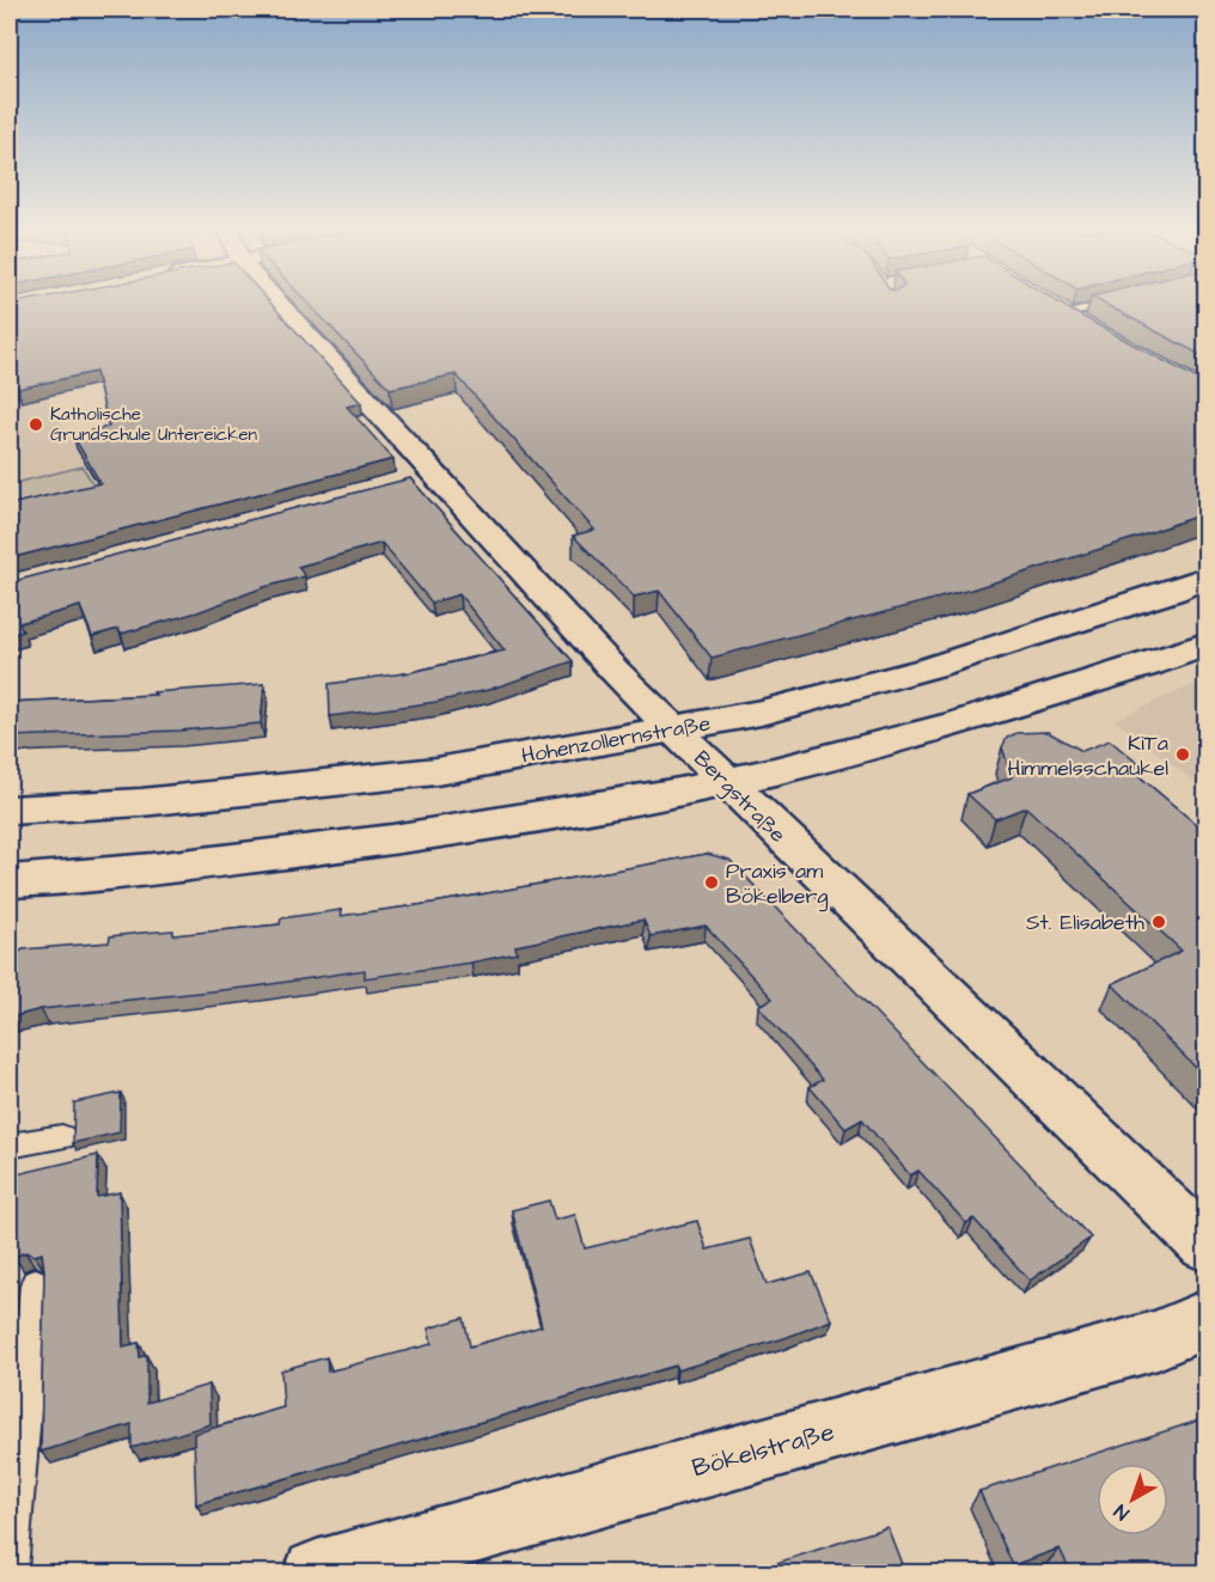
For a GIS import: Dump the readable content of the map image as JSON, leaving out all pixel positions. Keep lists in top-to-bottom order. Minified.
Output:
{"streets":{"main road":["Hohenzollernstraße","Bergstraße","Bökelstraße"]},"crossings":[["Hohenzollernstraße","Bergstraße"]],"places":["Katholische Grundschule Untereicken","KiTa Himmelsschaukel","Praxis am Bökelberg","St. Elisabeth"],"north":"bottom left"}
